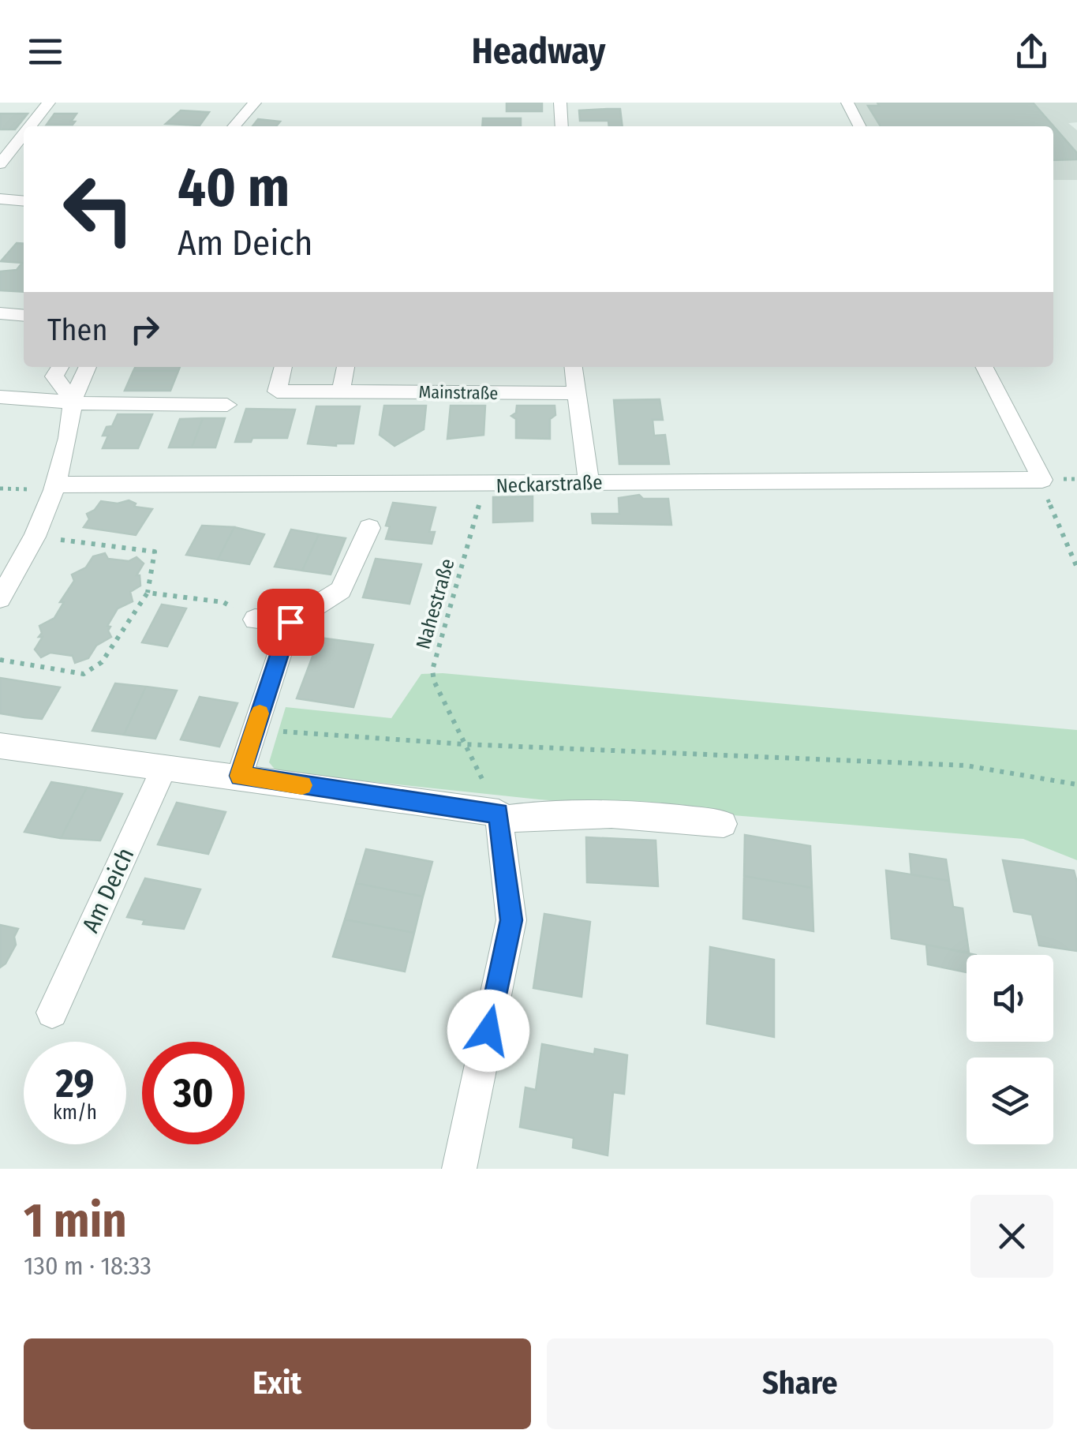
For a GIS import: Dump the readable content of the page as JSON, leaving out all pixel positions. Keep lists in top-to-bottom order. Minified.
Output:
{"streets":{"street":["Mainstraße","Neckarstraße","Am Deich"],"path":["Nahestraße"]},"crossings":[["Neckarstraße","Nahestraße"]],"page":{"header":"Headway","turn":["40 m","Am Deich"],"then":"Then","speed":"29 km/h","limit":"30","heading":["1 min","130 m · 18:33"],"buttons":["Exit","Share"]}}
